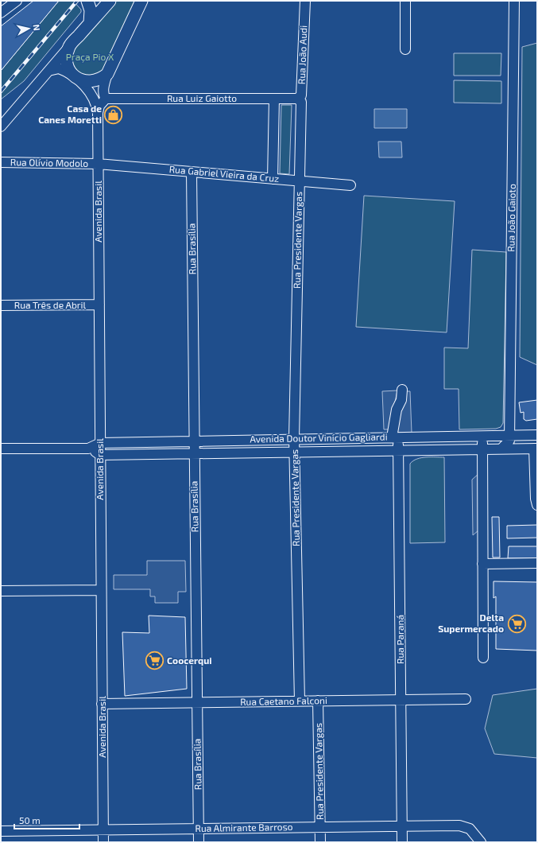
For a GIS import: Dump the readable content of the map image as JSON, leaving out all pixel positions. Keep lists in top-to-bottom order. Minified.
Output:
{"streets":{"street":["Rua João Audi","Rua Luiz Gaiotto","Rua Olívio Modolo","Rua Gabriel Vieira da Cruz","Avenida Brasil","Rua João Gaioto","Rua Presidente Vargas","Rua Brasília","Rua Três de Abril","Avenida Doutor Vinício Gagliardi","Rua Paraná","Rua Caetano Falconi","Rua Almirante Barroso"]},"crossings":[["Rua João Audi","Rua Luiz Gaiotto"],["Rua João Audi","Rua Gabriel Vieira da Cruz"],["Rua João Audi","Rua Presidente Vargas"],["Rua Olívio Modolo","Rua Gabriel Vieira da Cruz"],["Rua Olívio Modolo","Avenida Brasil"],["Rua Gabriel Vieira da Cruz","Avenida Brasil"],["Rua Gabriel Vieira da Cruz","Rua Presidente Vargas"],["Rua Gabriel Vieira da Cruz","Rua Brasília"],["Avenida Brasil","Rua Três de Abril"],["Avenida Brasil","Avenida Doutor Vinício Gagliardi"],["Avenida Brasil","Rua Caetano Falconi"],["Avenida Brasil","Rua Almirante Barroso"],["Rua João Gaioto","Avenida Doutor Vinício Gagliardi"],["Rua Presidente Vargas","Avenida Doutor Vinício Gagliardi"],["Rua Presidente Vargas","Rua Caetano Falconi"],["Rua Presidente Vargas","Rua Almirante Barroso"],["Rua Brasília","Avenida Doutor Vinício Gagliardi"],["Rua Brasília","Rua Caetano Falconi"],["Rua Brasília","Rua Almirante Barroso"],["Avenida Doutor Vinício Gagliardi","Rua Paraná"],["Rua Paraná","Rua Caetano Falconi"],["Rua Paraná","Rua Almirante Barroso"]],"parks":["Praça Pio X"],"places":{"shop":["Casa de Canes Moretti"],"supermarket":["Delta Supermercado","Coocerqui"]},"scale_bar":"50 m","north":"right"}
